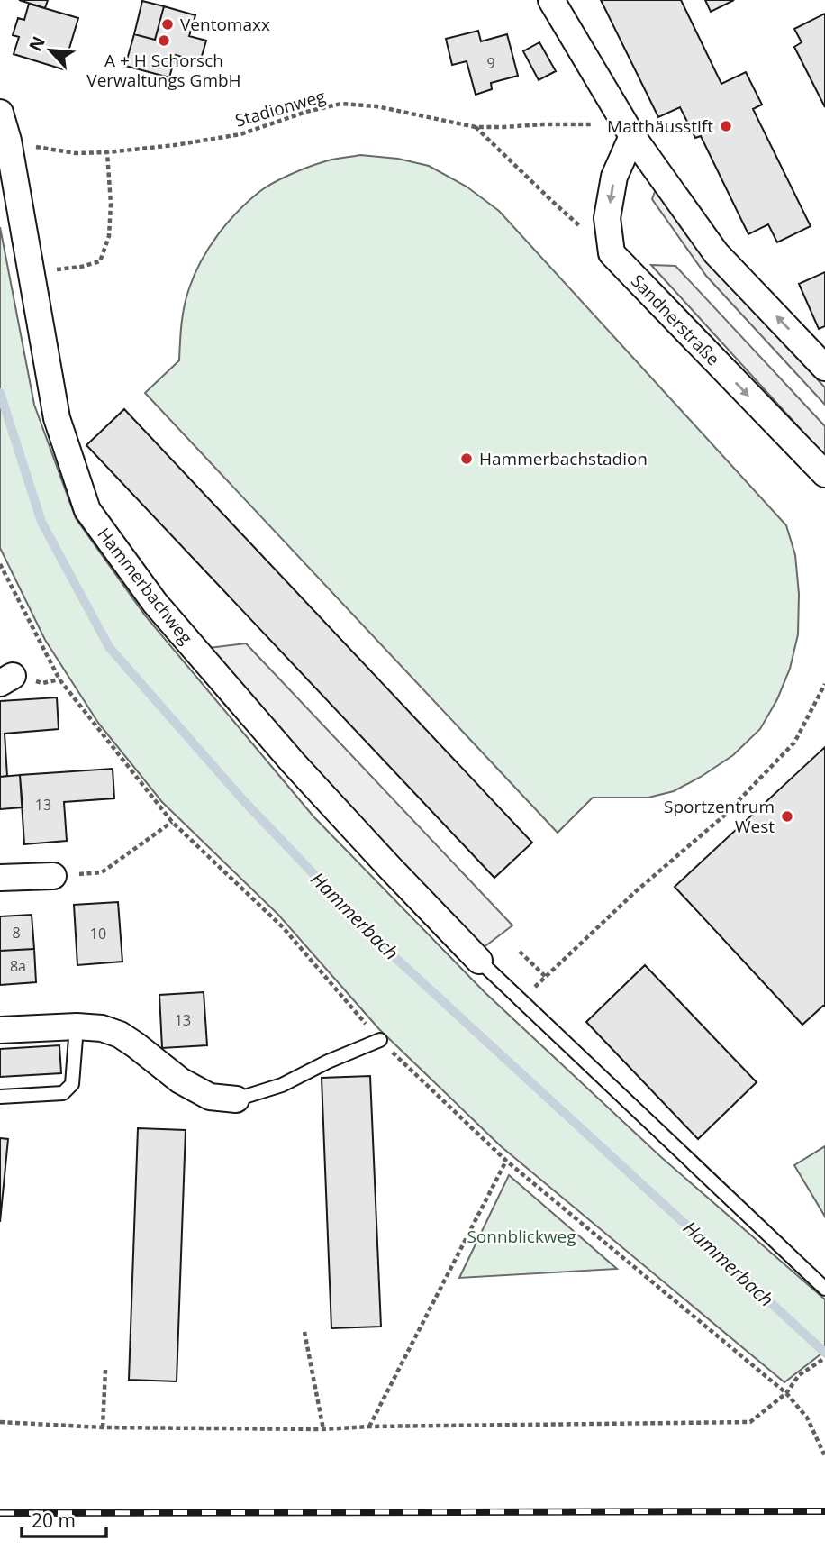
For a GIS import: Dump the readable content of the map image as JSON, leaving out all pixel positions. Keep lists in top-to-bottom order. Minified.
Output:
{"streets":{"street":["Sandnerstraße","Hammerbachweg"],"path":["Stadionweg"]},"crossings":[["Stadionweg","Hammerbachweg"]],"water":["Hammerbach"],"parks":["Sonnblickweg"],"places":["Ventomaxx","A + H Schorsch Verwaltungs GmbH","Matthäusstift","Hammerbachstadion","Sportzentrum West"],"house_numbers":["9","13","8","10","8a","13"],"scale_bar":"20 m","north":"top left"}
